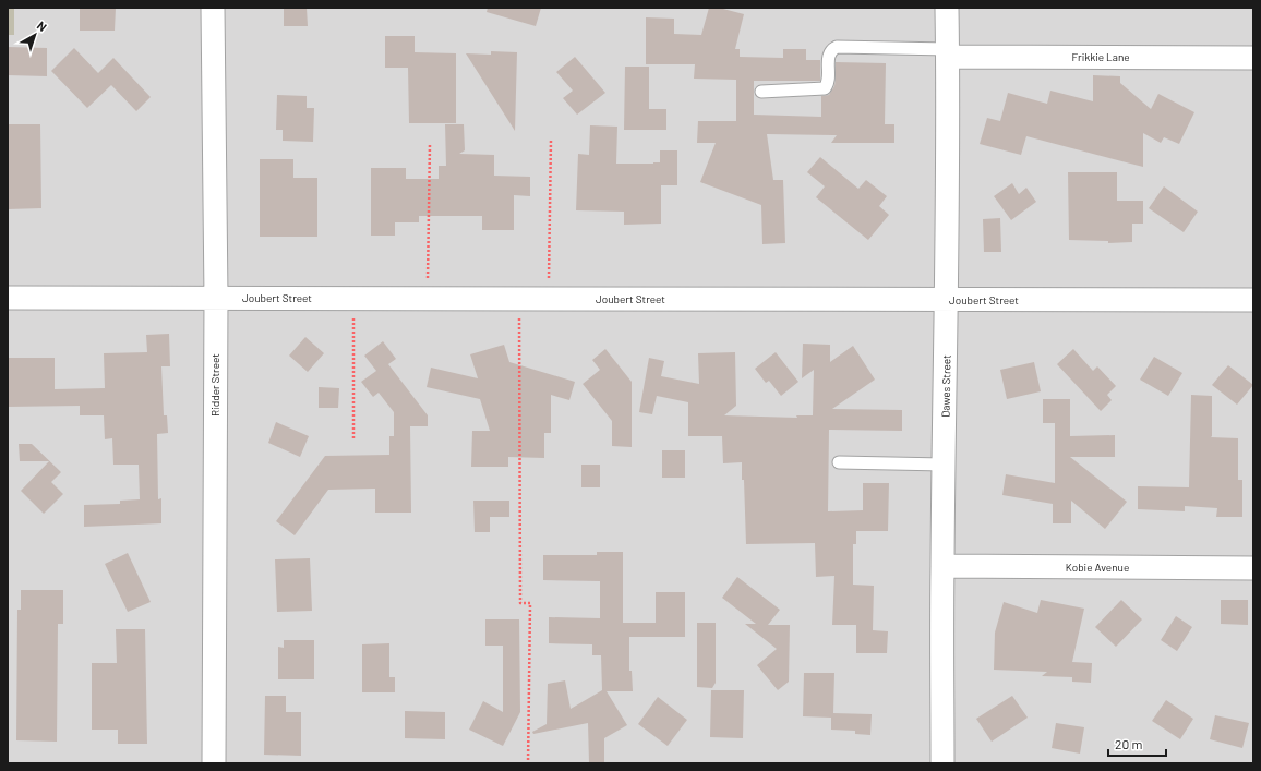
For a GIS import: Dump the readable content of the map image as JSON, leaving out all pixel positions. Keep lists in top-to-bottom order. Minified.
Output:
{"streets":{"street":["Frikkie Lane","Joubert Street","Ridder Street","Dawes Street","Kobie Avenue"]},"crossings":[["Frikkie Lane","Dawes Street"],["Joubert Street","Ridder Street"],["Joubert Street","Dawes Street"],["Dawes Street","Kobie Avenue"]],"scale_bar":"20 m","north":"top right"}
